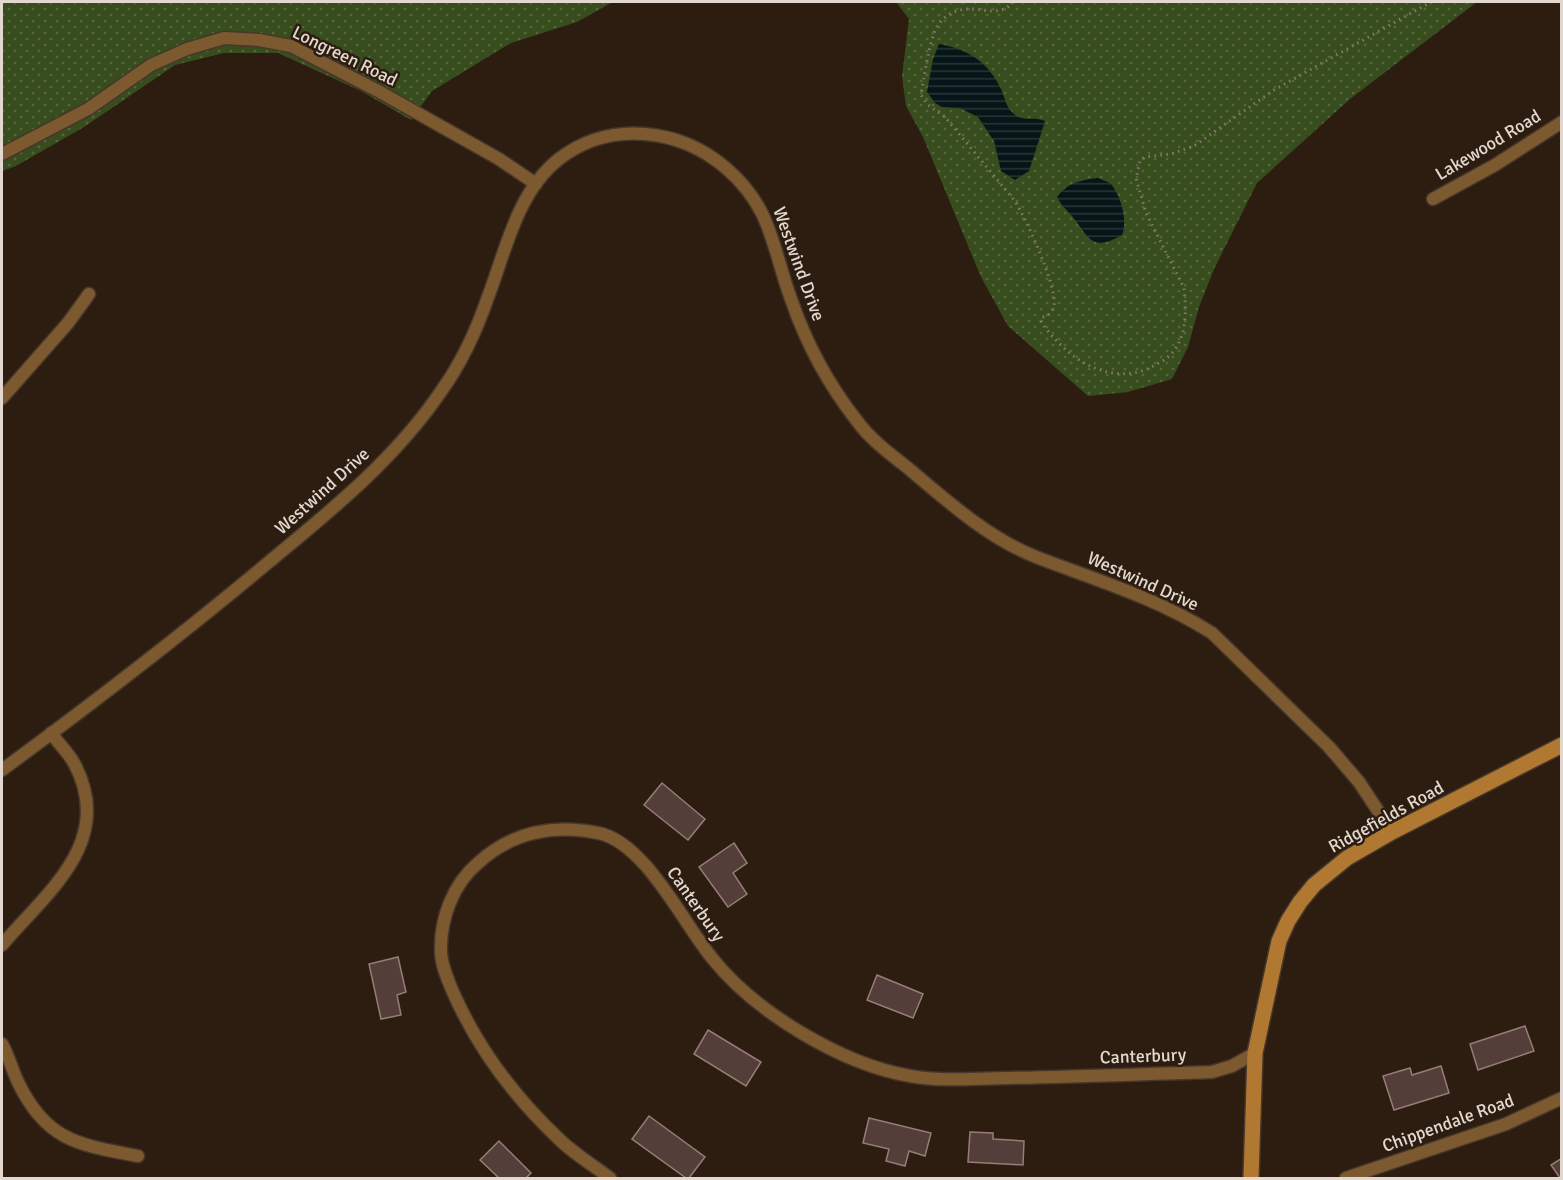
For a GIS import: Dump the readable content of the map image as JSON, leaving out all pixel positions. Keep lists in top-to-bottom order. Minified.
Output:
{"streets":{"street":["Longreen Road","Lakewood Road","Westwind Drive","Ridgefields Road","Canterbury","Chippendale Road"]},"crossings":[["Longreen Road","Westwind Drive"],["Westwind Drive","Ridgefields Road"],["Ridgefields Road","Canterbury"]]}
